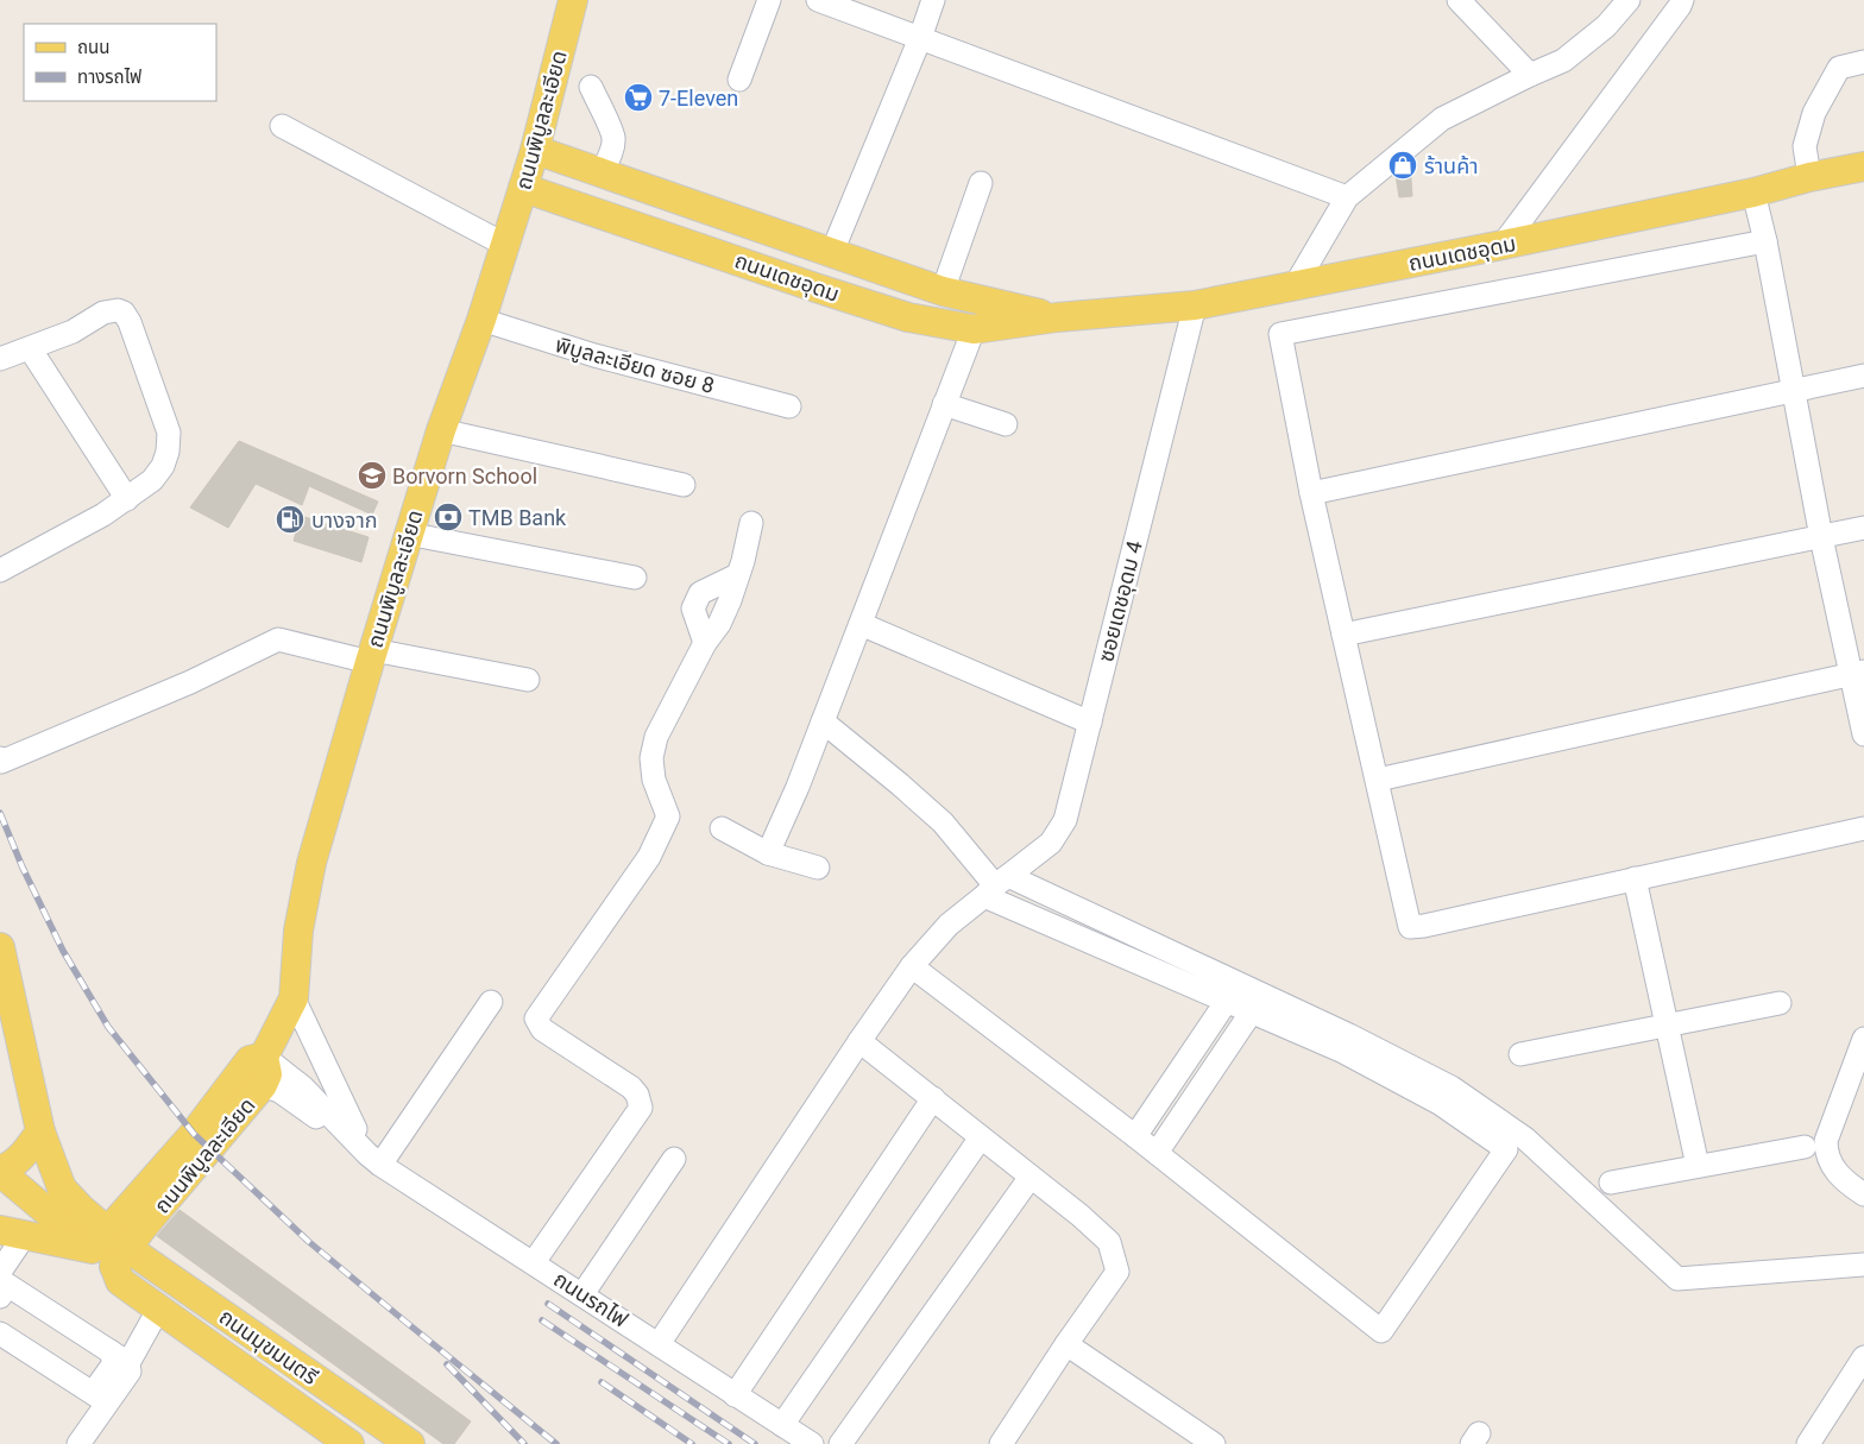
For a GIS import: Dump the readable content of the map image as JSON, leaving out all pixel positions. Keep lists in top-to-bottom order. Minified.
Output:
{"streets":{"main road":["ถนนพิบูลละเอียด","ถนนเดชอุดม","ถนนมุขมนตรี"],"street":["พิบูลละเอียด ซอย 8","ซอยเดชอุดม 4","ถนนรถไฟ"]},"crossings":[["ถนนพิบูลละเอียด","ถนนเดชอุดม"],["ถนนพิบูลละเอียด","พิบูลละเอียด ซอย 8"],["ถนนพิบูลละเอียด","ถนนรถไฟ"],["ถนนพิบูลละเอียด","ถนนมุขมนตรี"],["ถนนเดชอุดม","ซอยเดชอุดม 4"],["ซอยเดชอุดม 4","ถนนรถไฟ"]],"places":{"supermarket":["7-Eleven"],"shop":["ร้านค้า"],"school or university":["Borvorn School"],"bank":["TMB Bank"],"fuel station":["บางจาก"]},"legend":["ถนน","ทางรถไฟ"]}
